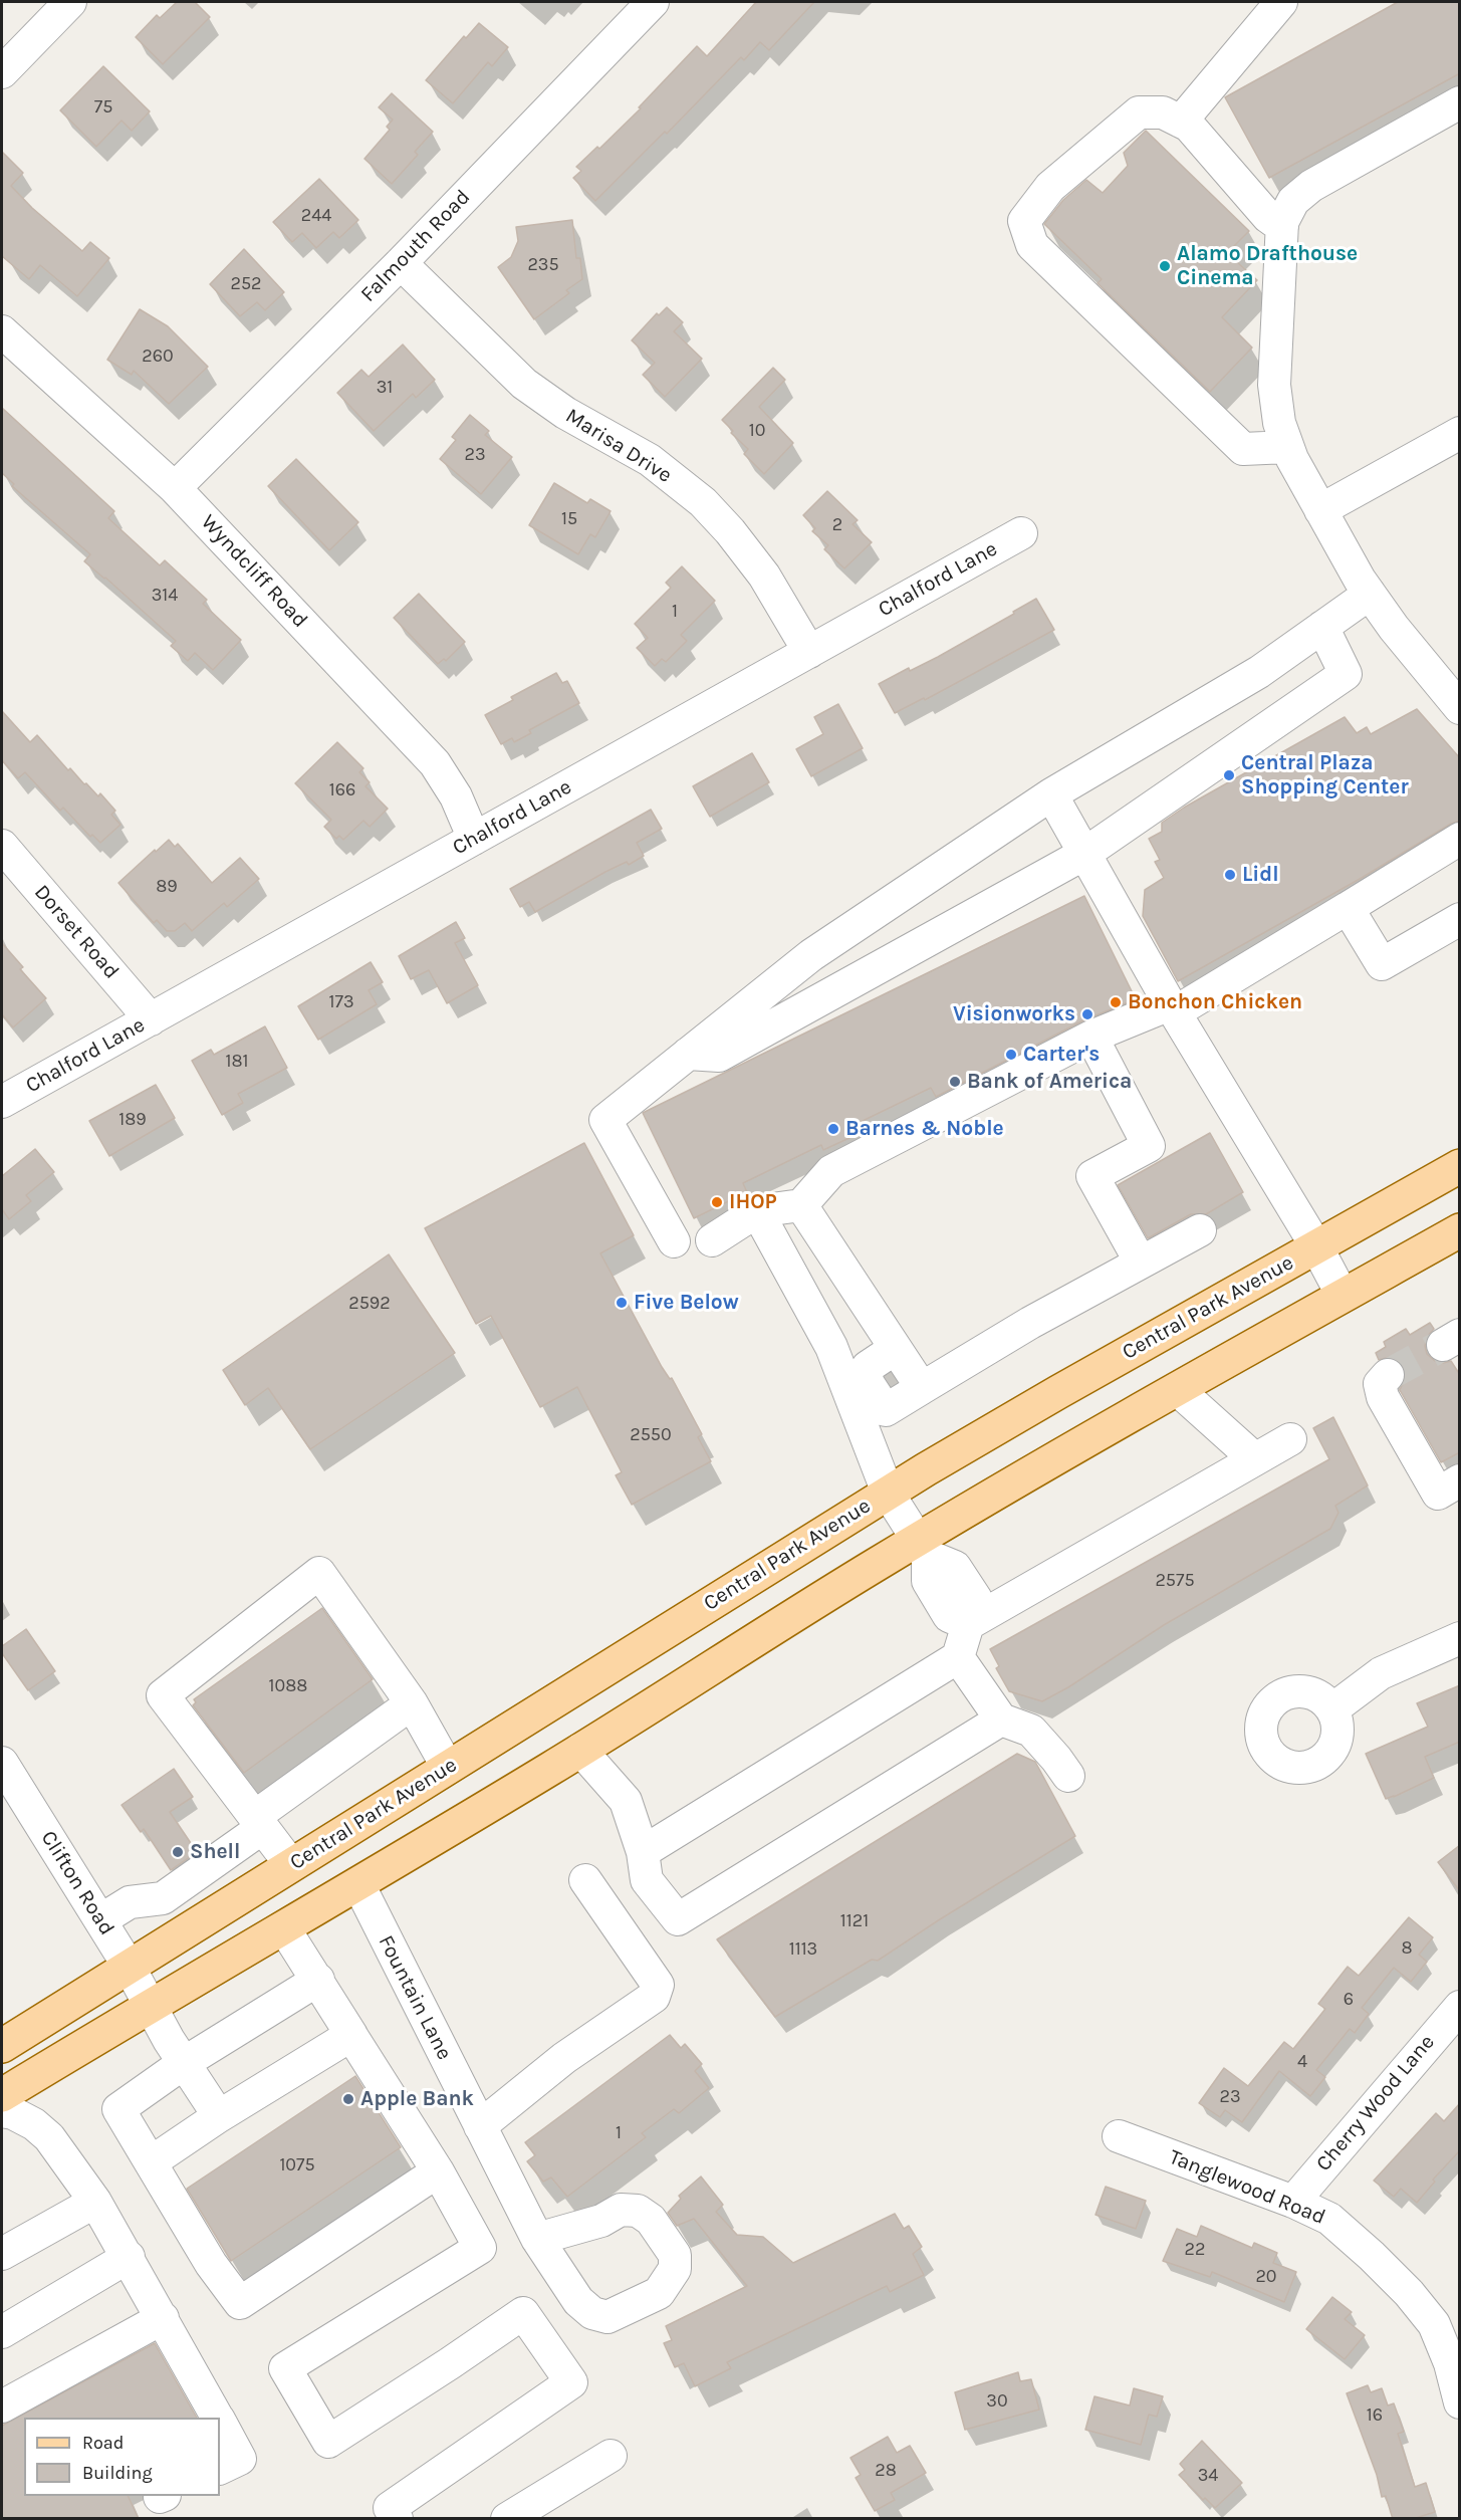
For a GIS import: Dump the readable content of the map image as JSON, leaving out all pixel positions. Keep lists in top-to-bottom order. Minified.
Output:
{"streets":{"main road":["Central Park Avenue"],"street":["Falmouth Road","Marisa Drive","Wyndcliff Road","Chalford Lane","Dorset Road","Clifton Road","Fountain Lane","Cherry Wood Lane","Tanglewood Road"]},"crossings":[["Falmouth Road","Marisa Drive"],["Falmouth Road","Wyndcliff Road"],["Marisa Drive","Chalford Lane"],["Wyndcliff Road","Chalford Lane"],["Chalford Lane","Dorset Road"],["Central Park Avenue","Clifton Road"],["Cherry Wood Lane","Tanglewood Road"]],"places":["Alamo Drafthouse Cinema","Central Plaza Shopping Center","Lidl","Bonchon Chicken","Visionworks","Carter's","Bank of America","Barnes & Noble","IHOP","Five Below","Shell","Apple Bank"],"house_numbers":["75","244","235","252","260","31","10","23","15","2","314","1","166","89","173","181","189","2592","2550","2575","1088","1121","8","1113","6","4","23","1","1075","22","20","30","16","28","34"],"legend":["Road","Building"]}
